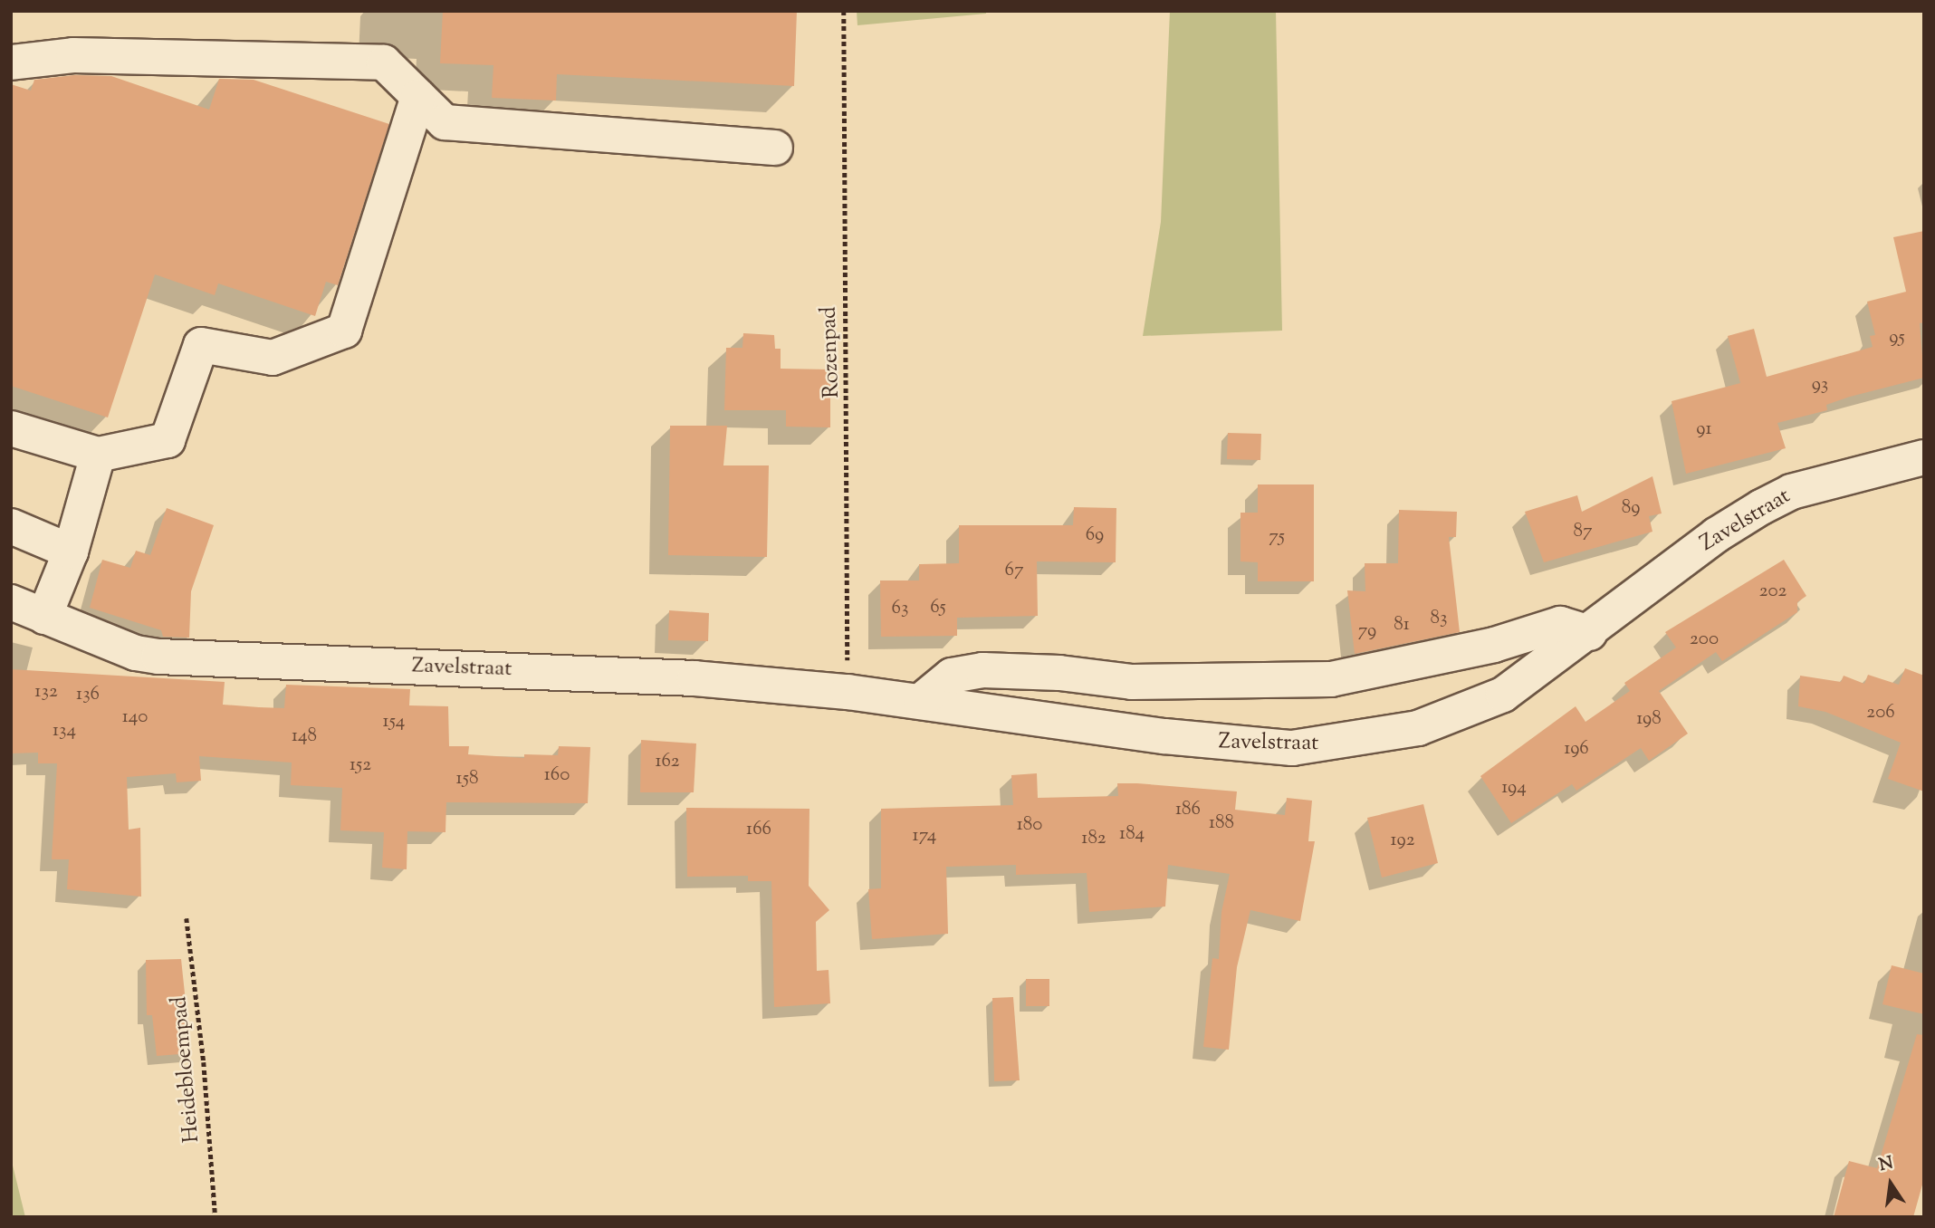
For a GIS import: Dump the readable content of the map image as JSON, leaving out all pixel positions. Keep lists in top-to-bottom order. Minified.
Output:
{"streets":{"street":["Zavelstraat"],"path":["Rozenpad","Heidebloempad"]},"crossings":[["Rozenpad","Zavelstraat"]],"house_numbers":["95","93","91","89","87","69","75","67","202","65","63","83","81","79","200","132","136","206","140","198","154","134","148","196","162","152","160","158","194","186","188","180","166","184","174","182","192"],"north":"top"}
